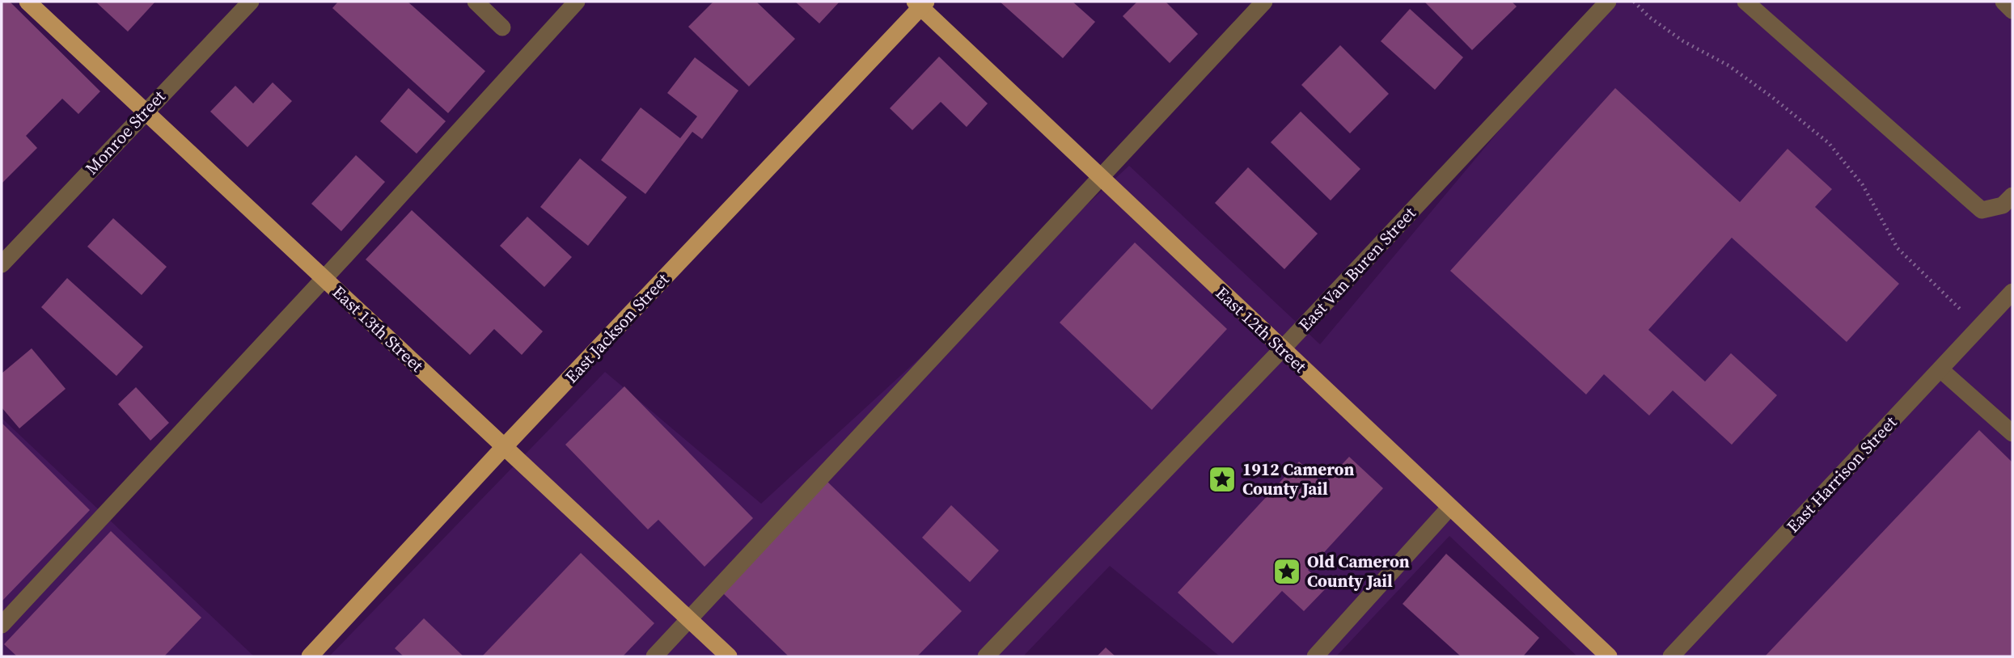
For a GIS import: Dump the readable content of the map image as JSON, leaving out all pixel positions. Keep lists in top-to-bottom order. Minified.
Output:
{"streets":{"main road":["East Jackson Street","East 13th Street","East 12th Street"],"street":["Monroe Street","East Van Buren Street","East Harrison Street"]},"crossings":[["Monroe Street","East 13th Street"],["East Van Buren Street","East 12th Street"],["East Jackson Street","East 13th Street"],["East Jackson Street","East 12th Street"]],"places":{"place":["1912 Cameron County Jail","Old Cameron County Jail"]}}
